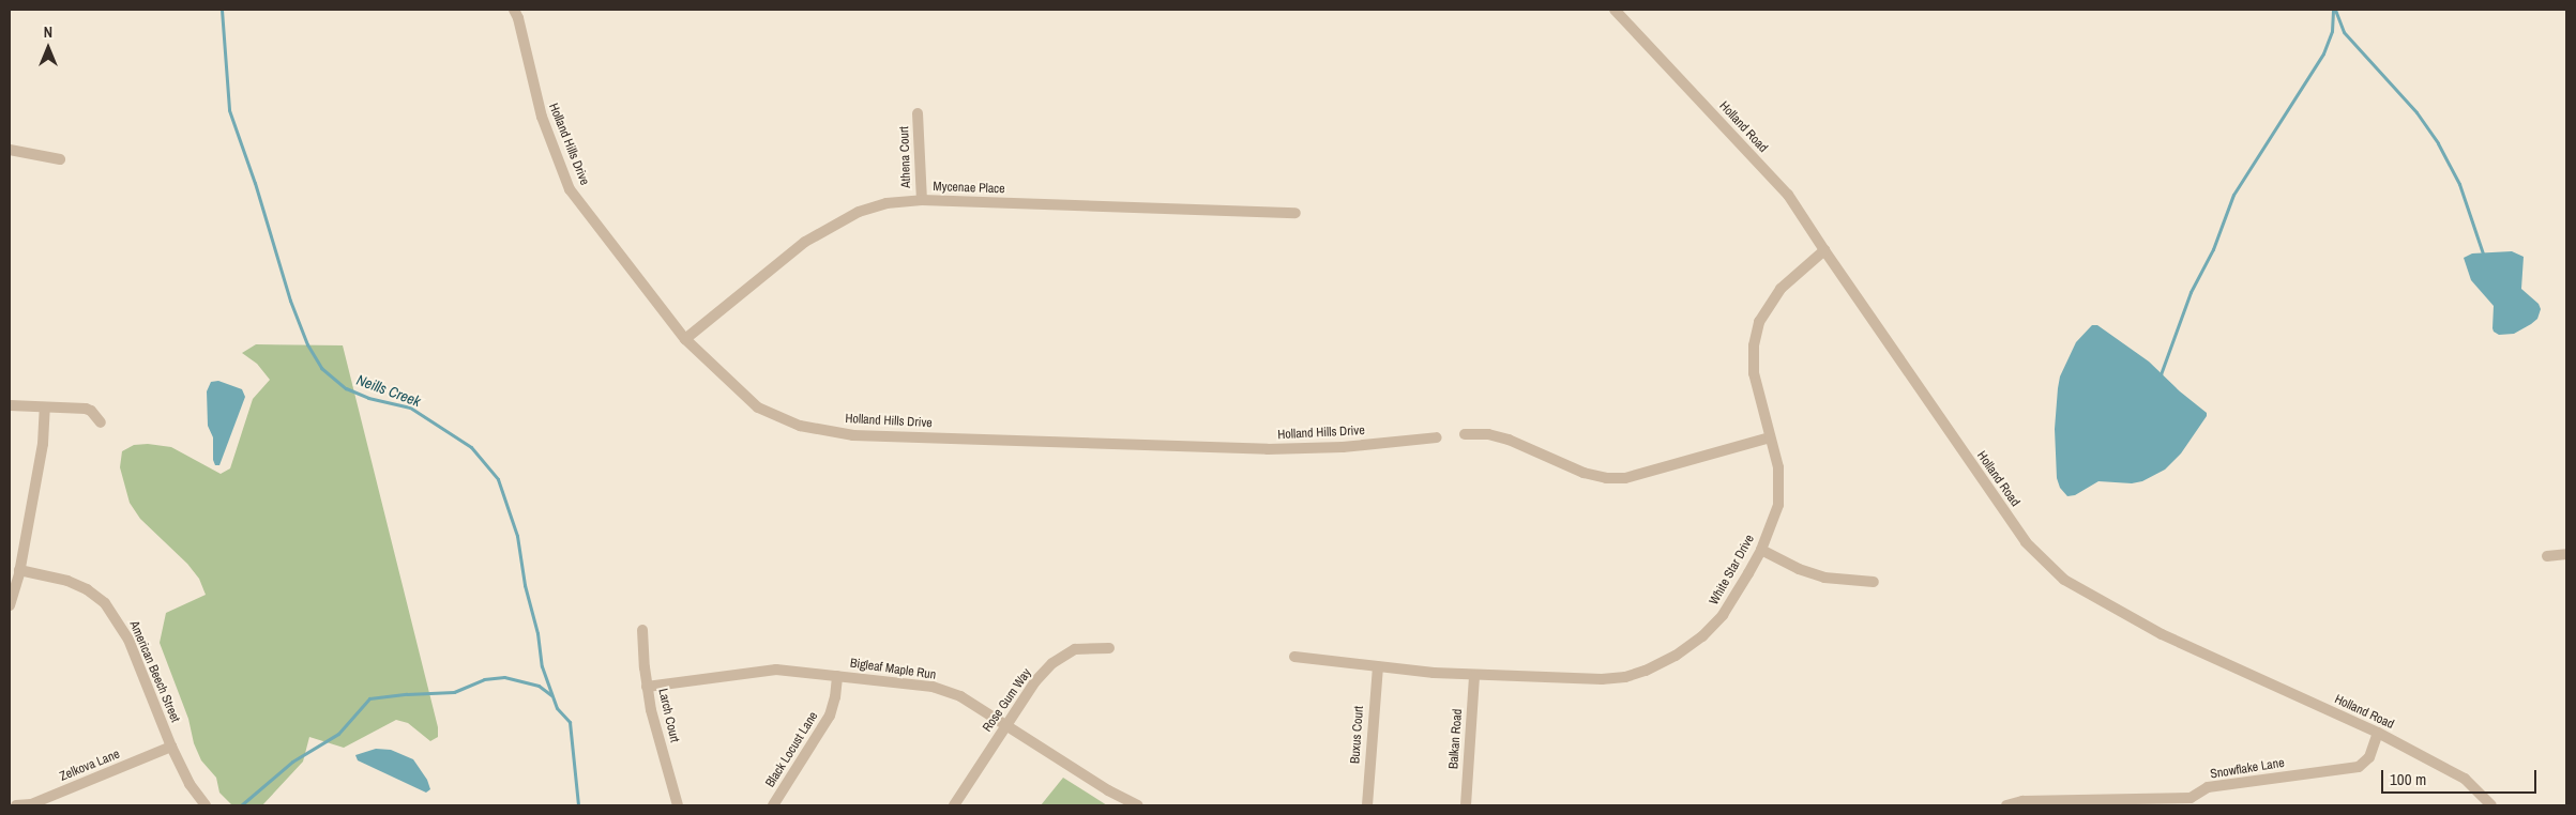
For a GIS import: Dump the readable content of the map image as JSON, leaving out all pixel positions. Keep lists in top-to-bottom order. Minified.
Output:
{"streets":{"street":["Holland Road","Holland Hills Drive","Athena Court","Mycenae Place","White Star Drive","Bigleaf Maple Run","American Beech Street","Rose Gum Way","Larch Court","Buxus Court","Balkan Road","Black Locust Lane","Zelkova Lane","Snowflake Lane"]},"crossings":[["Holland Road","White Star Drive"],["Holland Road","Snowflake Lane"],["Holland Hills Drive","Mycenae Place"],["Athena Court","Mycenae Place"],["White Star Drive","Buxus Court"],["White Star Drive","Balkan Road"],["Bigleaf Maple Run","Rose Gum Way"],["Bigleaf Maple Run","Larch Court"],["Bigleaf Maple Run","Black Locust Lane"],["American Beech Street","Zelkova Lane"]],"water":["Neills Creek"],"scale_bar":"100 m","north":"top"}
